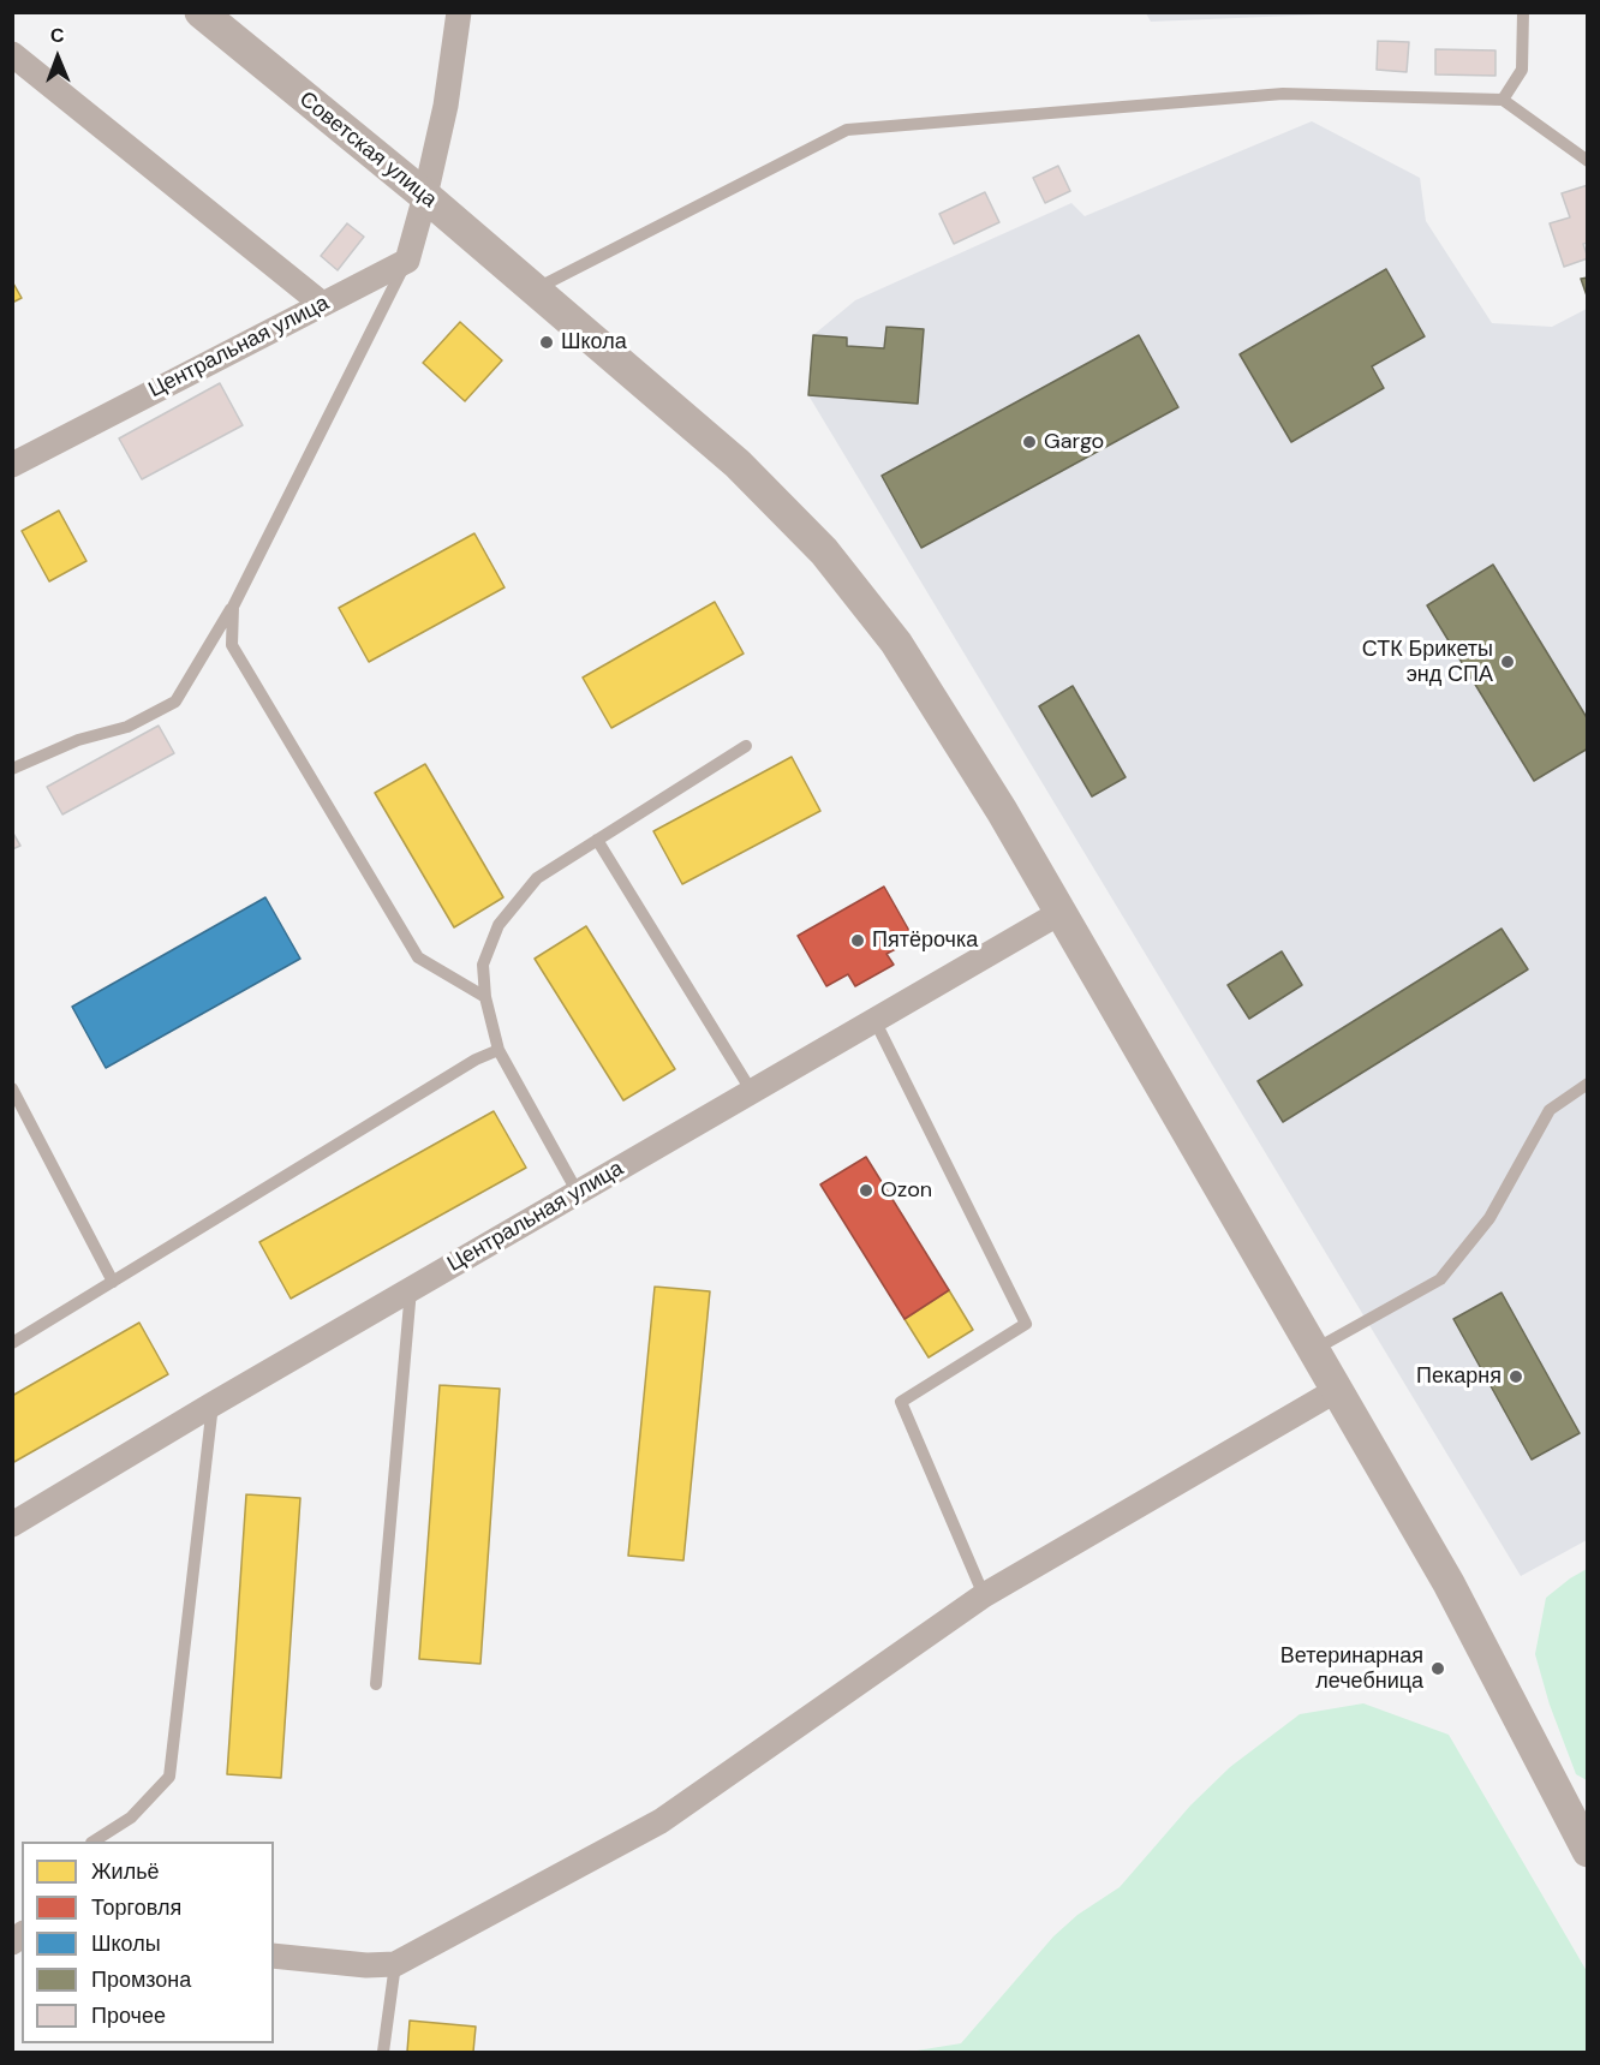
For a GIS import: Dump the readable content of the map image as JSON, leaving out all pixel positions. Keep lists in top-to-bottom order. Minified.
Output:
{"streets":{"street":["Советская улица","Центральная улица"]},"crossings":[["Советская улица","Центральная улица"]],"places":["Школа","Gargo","СТК Брикеты энд СПА","Пятёрочка","Ozon","Пекарня","Ветеринарная лечебница"],"legend":["Жильё","Торговля","Школы","Промзона","Прочее"],"north":"top"}
